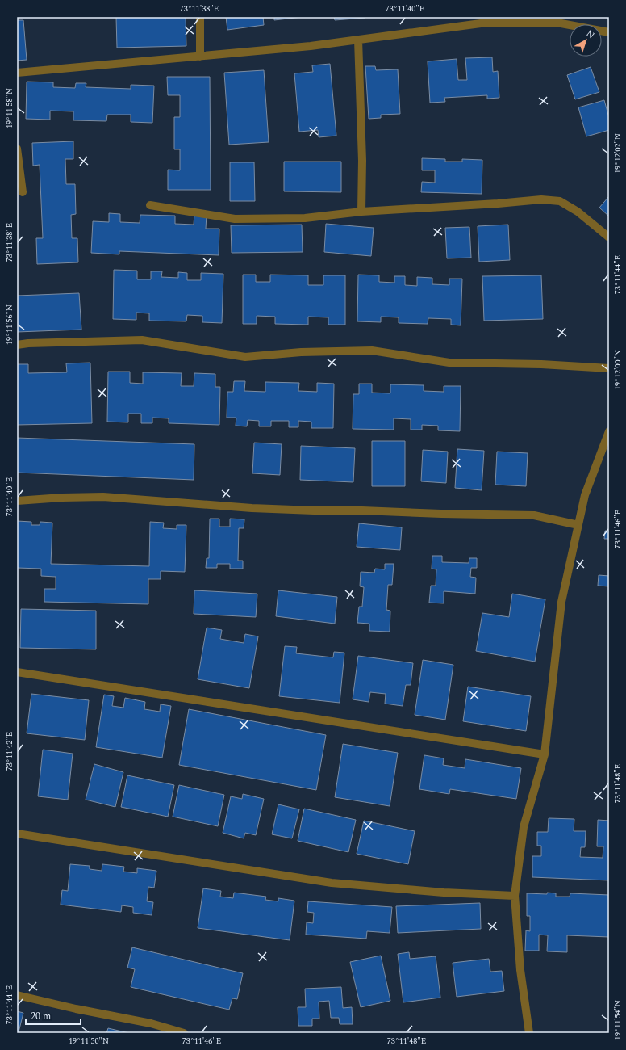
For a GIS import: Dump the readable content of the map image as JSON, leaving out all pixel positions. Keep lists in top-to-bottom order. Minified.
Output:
{"scale_bar":"20 m","north":"top right","coordinates":["73°11'38\"E","73°11'40\"E","19°11'58\"N","19°12'02\"N","73°11'44\"E","19°11'56\"N","19°12'00\"N","73°11'46\"E","73°11'42\"E","73°11'48\"E","19°11'54\"N","19°11'50\"N"]}
